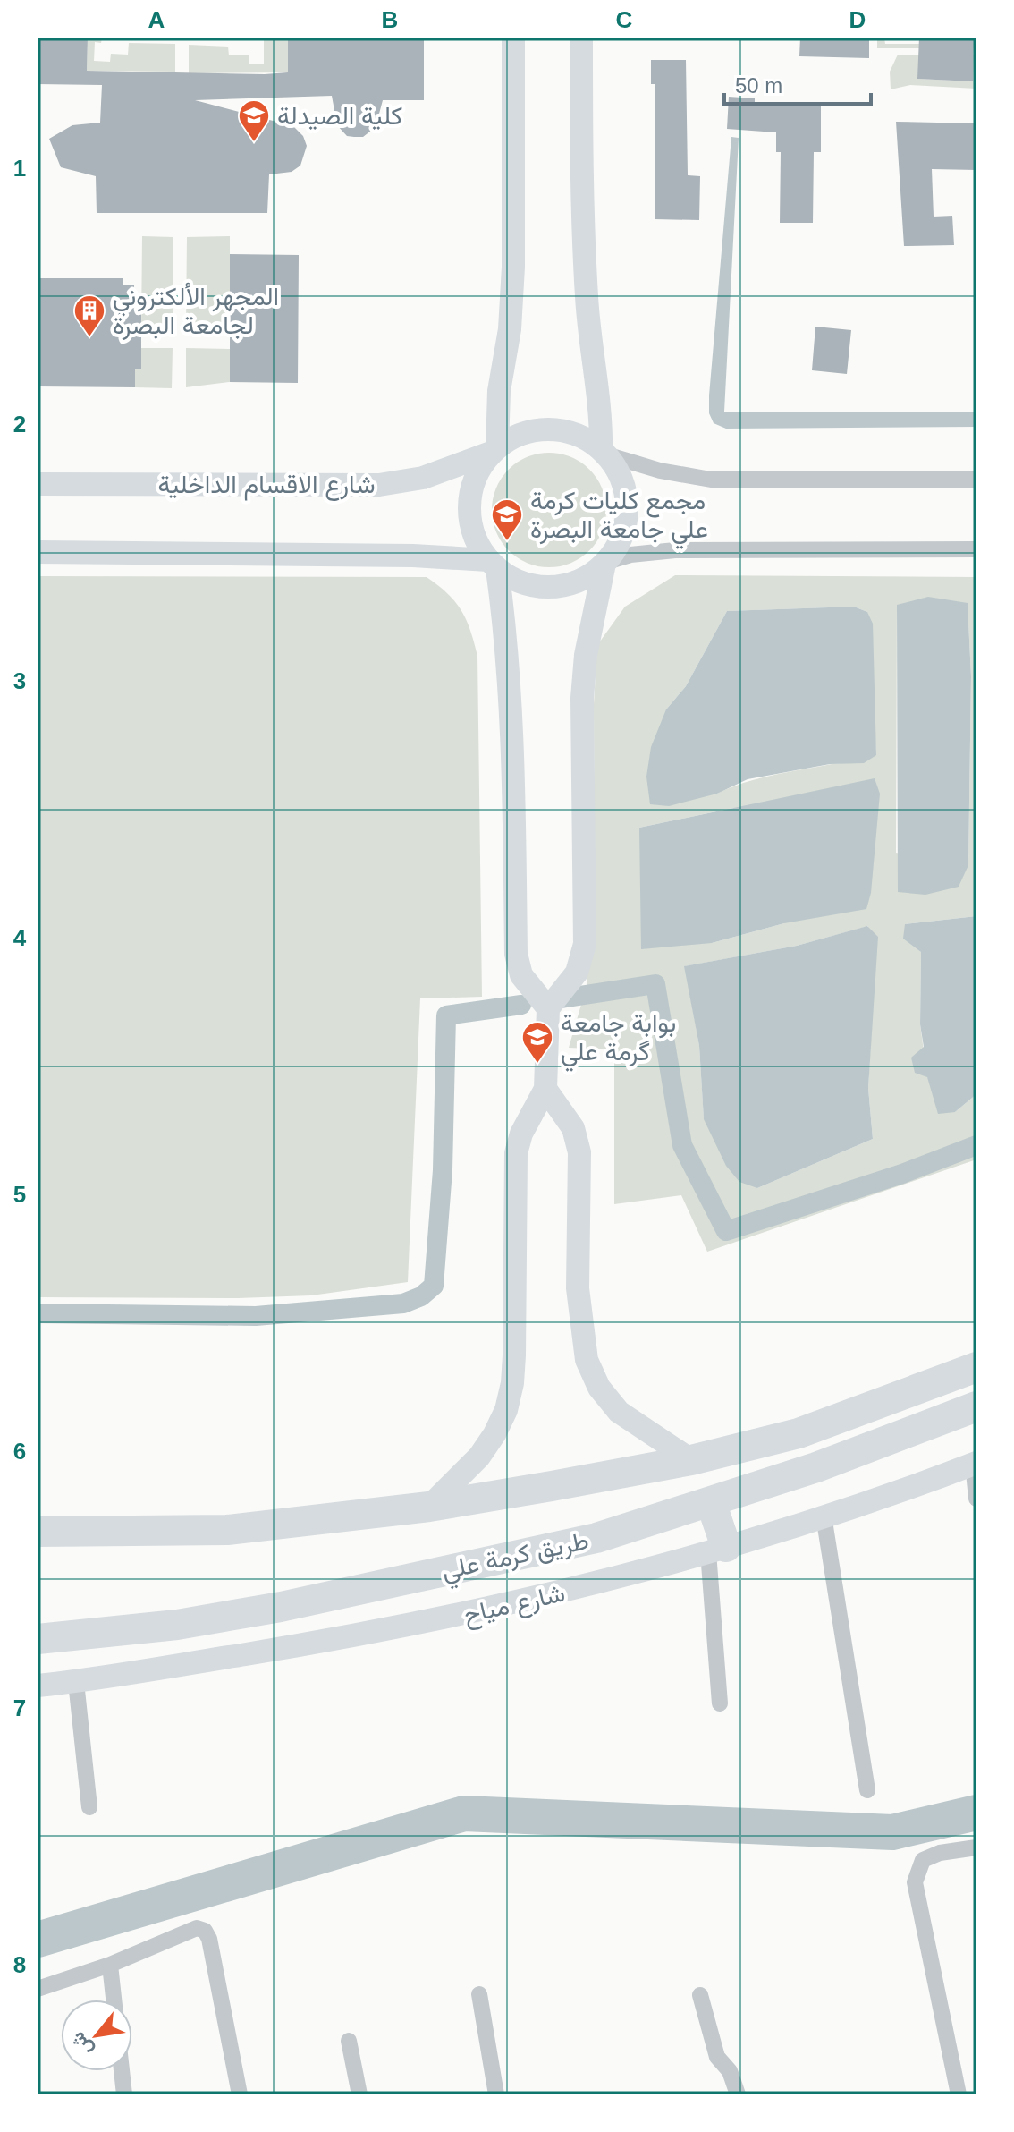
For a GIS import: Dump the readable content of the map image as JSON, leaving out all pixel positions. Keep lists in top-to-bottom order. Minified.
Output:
{"streets":{"highway":["طريق كرمة علي"],"street":["شارع الاقسام الداخلية","شارع مياح"]},"places":{"school or university":["كلية الصيدلة","مجمع كليات كرمة علي جامعة البصرة","بوابة جامعة گرمة علي"],"building":["المجهر الألكتروني لجامعة البصرة"]},"scale_bar":"50 m","north":"bottom left","grid":{"columns":["A","B","C","D"],"rows":["1","2","3","4","5","6","7","8"]}}
